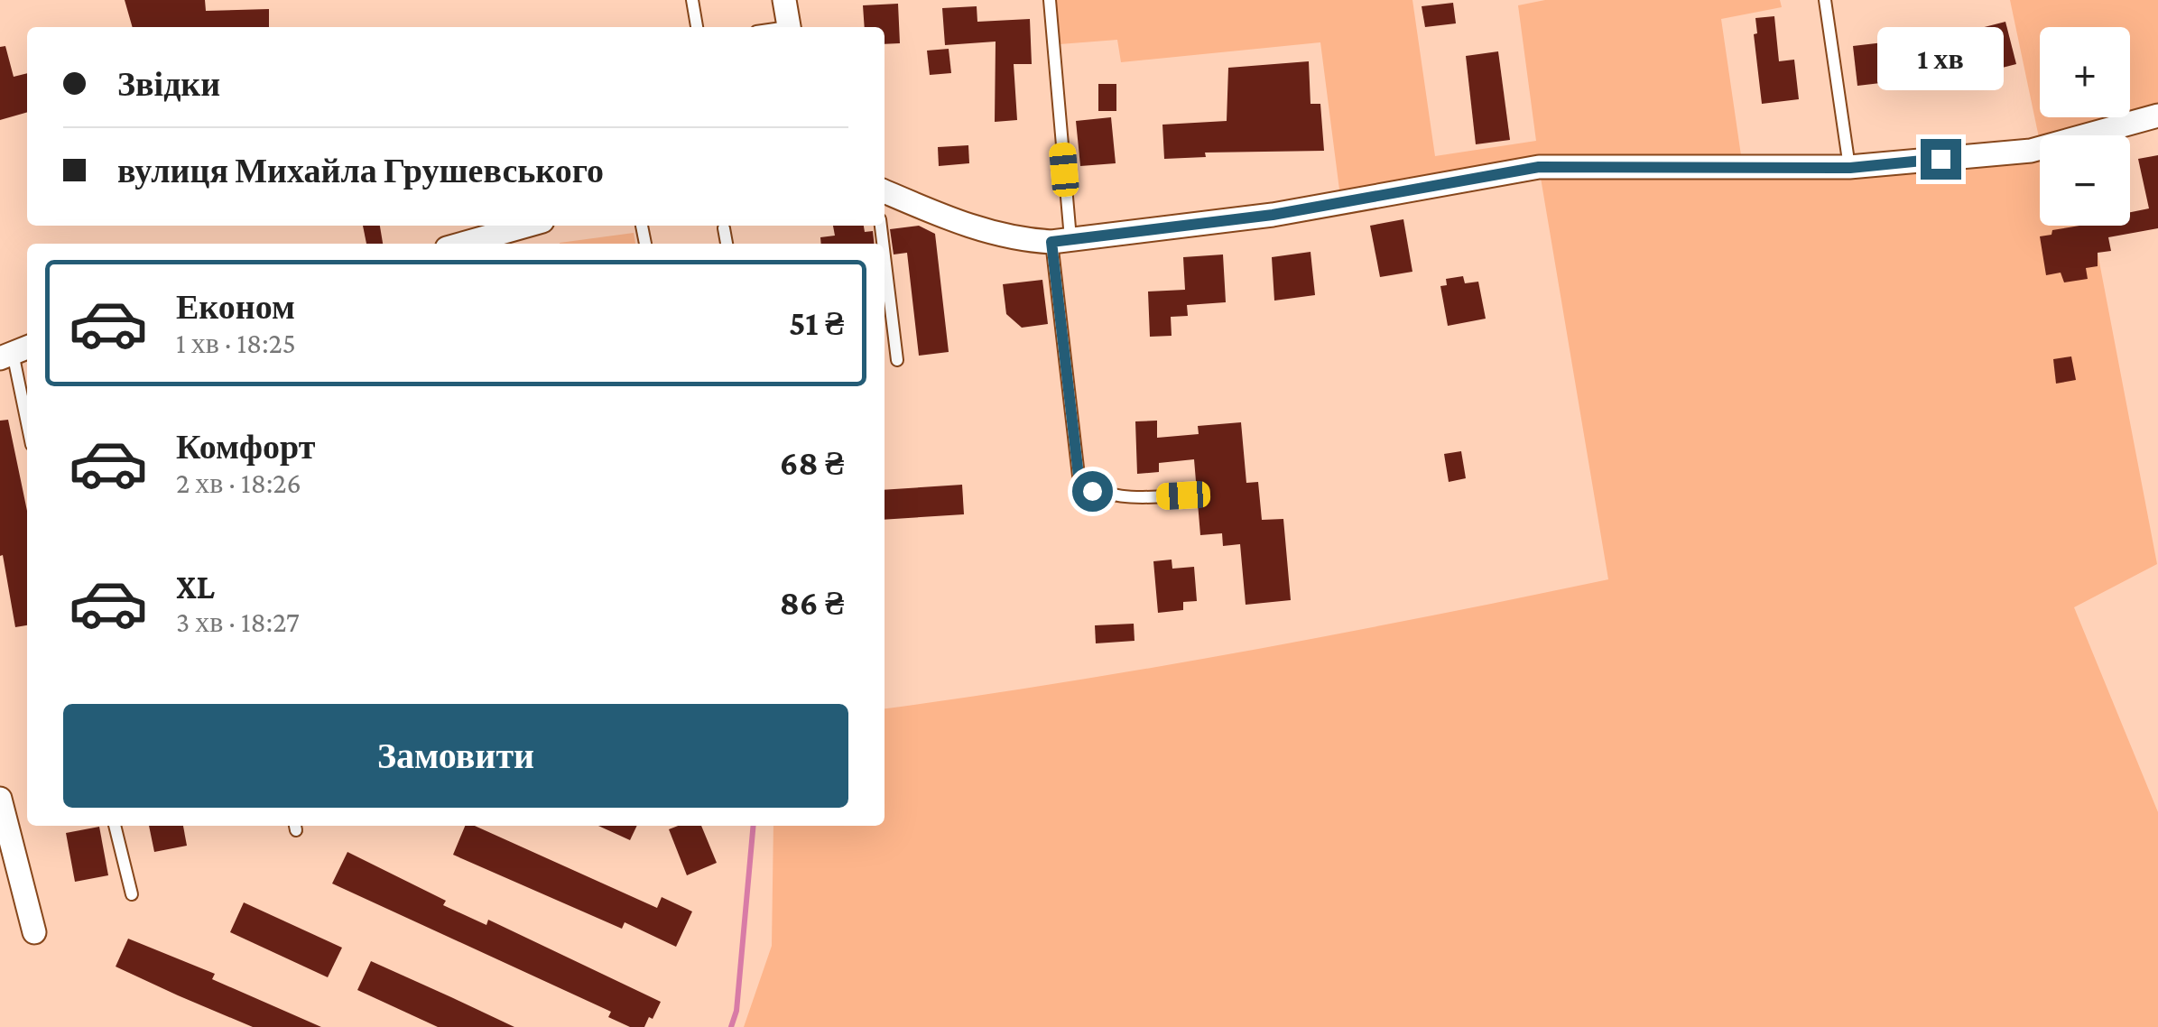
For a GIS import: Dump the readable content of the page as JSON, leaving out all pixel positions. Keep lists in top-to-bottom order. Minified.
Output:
{"page":{"map_buttons":["+","−"],"bubble":"1 хв","banner":["Звідки","вулиця Михайла Грушевського"],"list":[{"name":"Економ","note":"1 хв · 18:25","value":"51 ₴"},{"name":"Комфорт","note":"2 хв · 18:26","value":"68 ₴"},{"name":"XL","note":"3 хв · 18:27","value":"86 ₴"}],"buttons":"Замовити"}}
